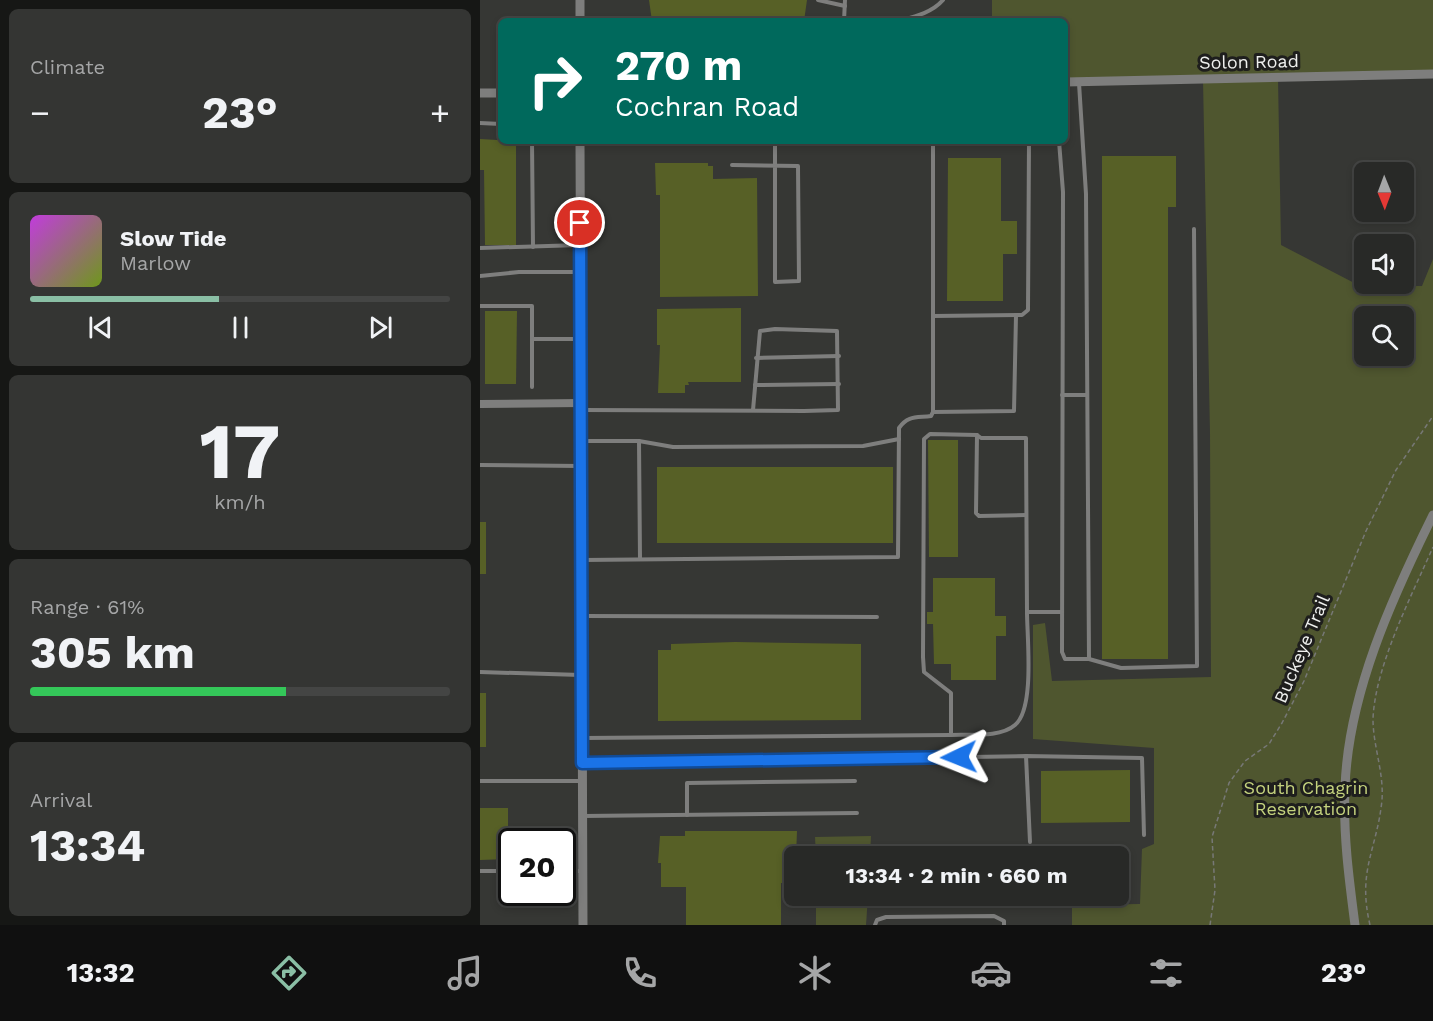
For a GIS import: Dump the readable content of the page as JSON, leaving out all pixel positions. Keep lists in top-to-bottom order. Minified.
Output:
{"streets":{"street":["Solon Road"],"path":["Buckeye Trail"]},"parks":["South Chagrin Reservation"],"north":"bottom","page":{"tile":["Climate",["17","km/h"],["Range · 61%","305 km"],["Arrival","13:34"]],"turn":["270 m","Cochran Road"],"heat":["−","23°","+"],"song":["Slow Tide","Marlow"],"limit":"20","trip":"13:34 · 2 min · 660 m","tabs":["13:32","23°"]}}
